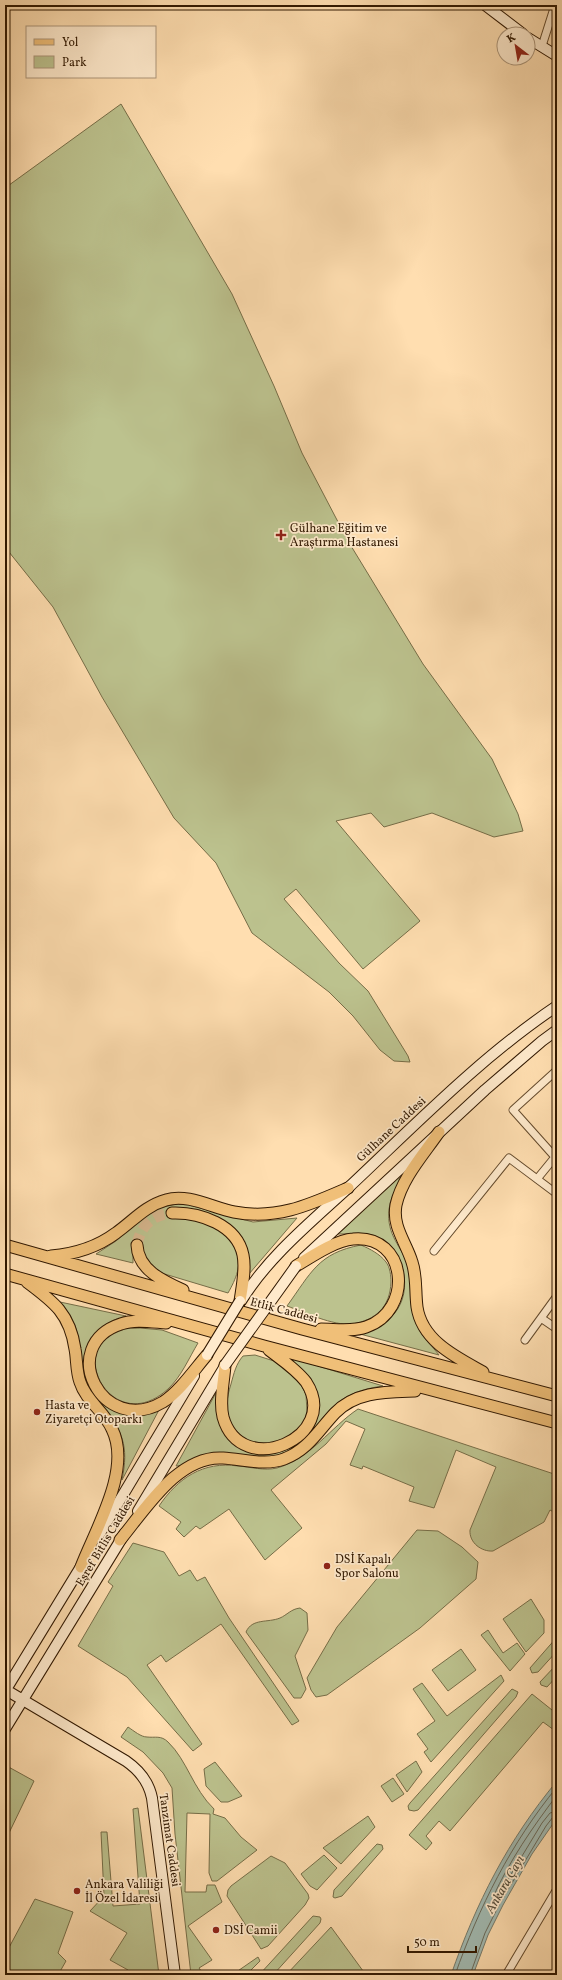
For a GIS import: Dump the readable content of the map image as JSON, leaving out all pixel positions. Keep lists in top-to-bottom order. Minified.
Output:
{"streets":{"main road":["Gülhane Caddesi","Etlik Caddesi","Eşref Bitlis Caddesi","Tanzimat Caddesi"]},"crossings":[["Gülhane Caddesi","Eşref Bitlis Caddesi"],["Eşref Bitlis Caddesi","Tanzimat Caddesi"]],"water":["Ankara Çayı"],"places":{"health":["Gülhane Eğitim ve Araştırma Hastanesi"],"other":["Hasta ve Ziyaretçi Otoparkı","DSİ Kapalı Spor Salonu","Ankara Valiliği İl Özel İdaresi","DSİ Camii"]},"legend":["Yol","Park"],"scale_bar":"50 m","north":"top left"}
